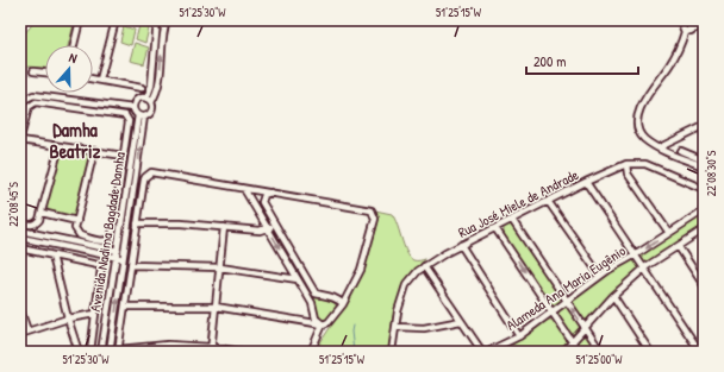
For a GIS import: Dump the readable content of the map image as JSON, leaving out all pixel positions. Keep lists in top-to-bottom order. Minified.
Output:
{"streets":{"street":["Rua José Miele de Andrade","Avenida Nadima Bagdade Damha","Alameda Ana Maria Eugênio"]},"districts":["Damha Beatriz"],"scale_bar":"200 m","north":"top","coordinates":["51°25'30\"W","51°25'15\"W","22°08'30\"S","22°08'45\"S","51°25'00\"W"]}
